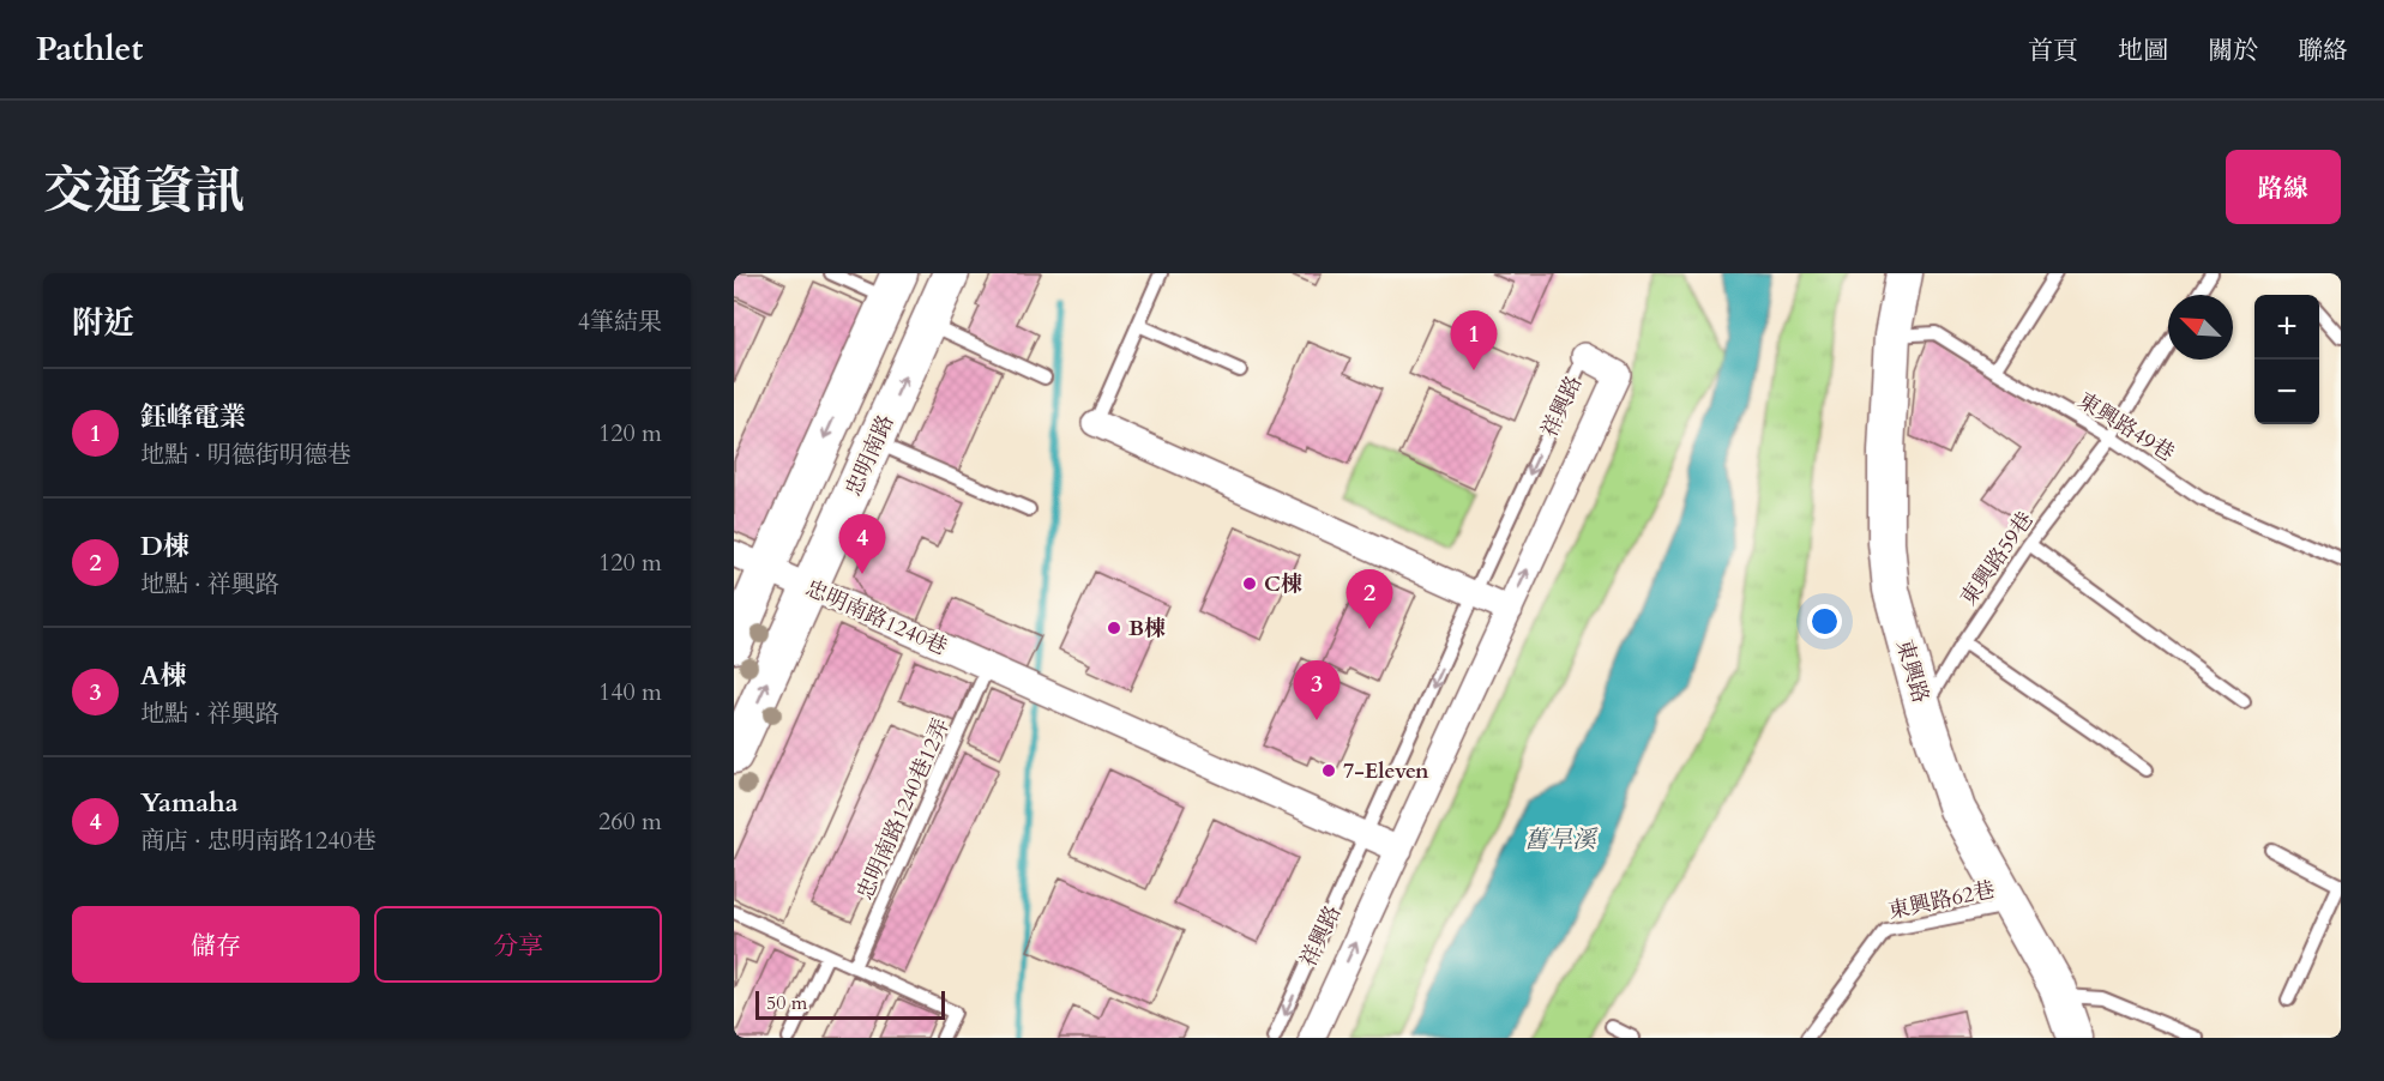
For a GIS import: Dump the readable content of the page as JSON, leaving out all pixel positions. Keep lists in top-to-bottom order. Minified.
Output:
{"streets":{"street":["祥興路","忠明南路","忠明南路1240巷","東興路"],"lane":["東興路49巷","東興路59巷","忠明南路1240巷12弄","東興路62巷"]},"crossings":[["祥興路","忠明南路1240巷"],["東興路49巷","東興路59巷"],["東興路49巷","東興路"],["忠明南路","忠明南路1240巷"],["東興路59巷","東興路"],["忠明南路1240巷","忠明南路1240巷12弄"],["東興路","東興路62巷"]],"water":["舊旱溪"],"places":["C棟","B棟","7-Eleven"],"scale_bar":"50 m","north":"top left","page":{"header":"Pathlet","nav":["首頁","地圖","關於","聯絡"],"title":"交通資訊","buttons":["路線",["儲存","分享"]],"heading":["附近","4筆結果"],"map_buttons":["+","−"],"pins":["1","4","2","3"],"list":[{"mark":"1","name":"鈺峰電業","note":"地點 · 明德街明德巷","value":"120 m"},{"mark":"2","name":"D棟","note":"地點 · 祥興路","value":"120 m"},{"mark":"3","name":"A棟","note":"地點 · 祥興路","value":"140 m"},{"mark":"4","name":"Yamaha","note":"商店 · 忠明南路1240巷","value":"260 m"}],"scale":"50 m"}}
